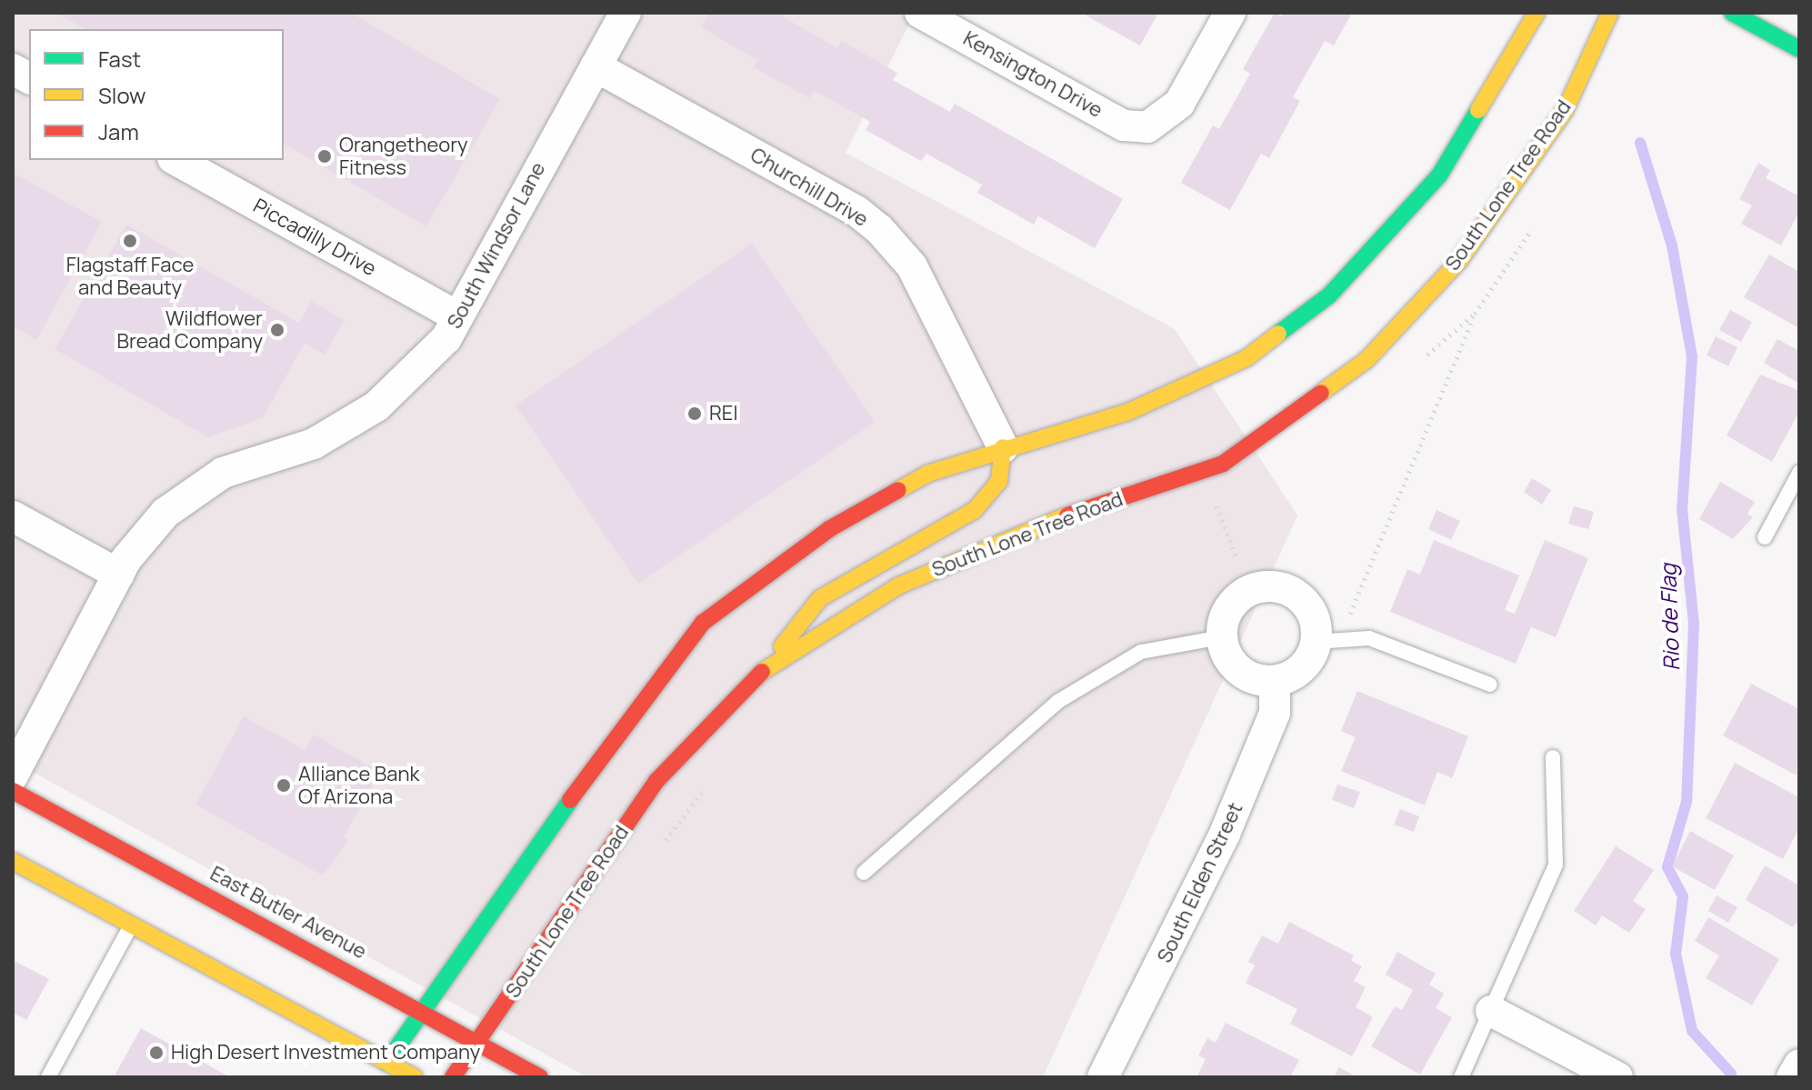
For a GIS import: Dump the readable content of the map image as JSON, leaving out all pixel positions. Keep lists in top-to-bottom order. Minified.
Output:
{"streets":{"main road":["South Lone Tree Road","East Butler Avenue"],"street":["Kensington Drive","Churchill Drive","Piccadilly Drive","South Windsor Lane","South Elden Street"]},"crossings":[["South Lone Tree Road","East Butler Avenue"],["Churchill Drive","South Windsor Lane"],["Piccadilly Drive","South Windsor Lane"]],"water":["Rio de Flag"],"places":["Orangetheory Fitness","Flagstaff Face and Beauty","Wildflower Bread Company","REI","Alliance Bank Of Arizona","High Desert Investment Company"],"legend":["Fast","Slow","Jam"]}
